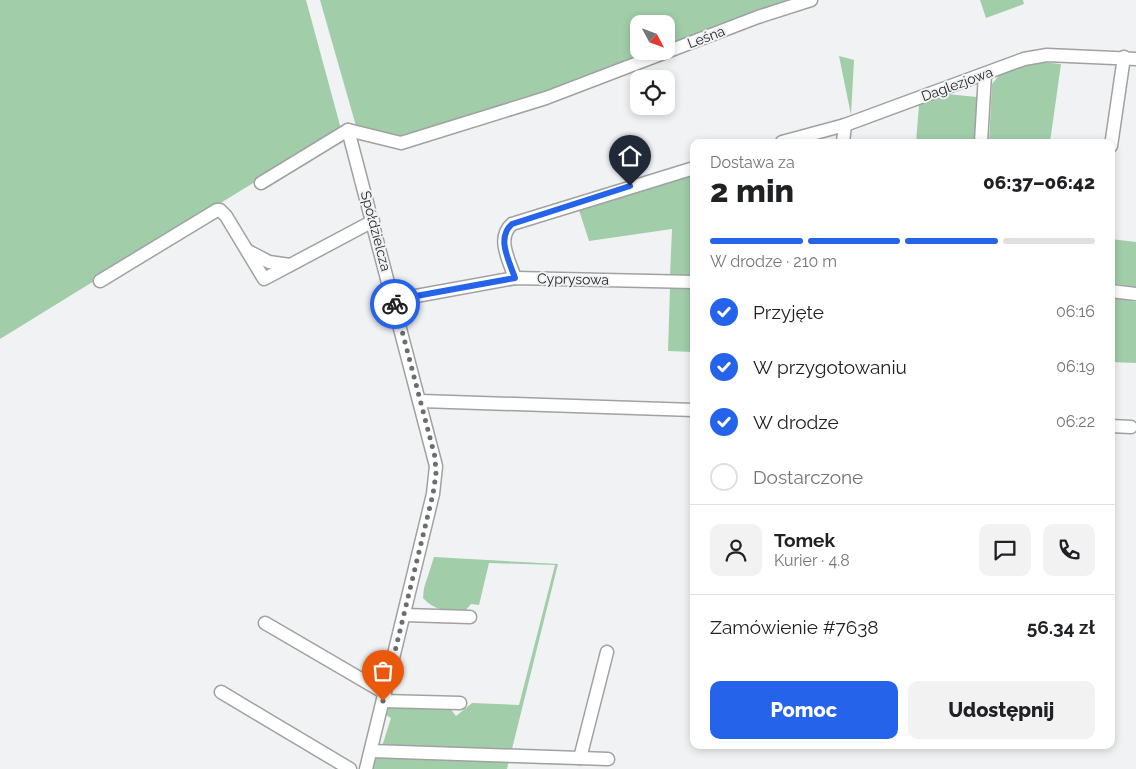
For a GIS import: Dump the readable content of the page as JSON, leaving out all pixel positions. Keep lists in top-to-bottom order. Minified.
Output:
{"streets":{"street":["Leśna","Daglezjowa","Spółdzielcza","Cyprysowa"]},"crossings":[["Leśna","Spółdzielcza"],["Spółdzielcza","Cyprysowa"]],"north":"bottom right","page":{"heading":["2 min","Dostawa za","06:37–06:42"],"panel":["Tomek","Kurier · 4.8","Zamówienie #7638","56.34 zł"],"bar":"W drodze · 210 m","list":[["Przyjęte","06:16"],["W przygotowaniu","06:19"],["W drodze","06:22"],"Dostarczone"],"buttons":["Pomoc","Udostępnij"]}}
